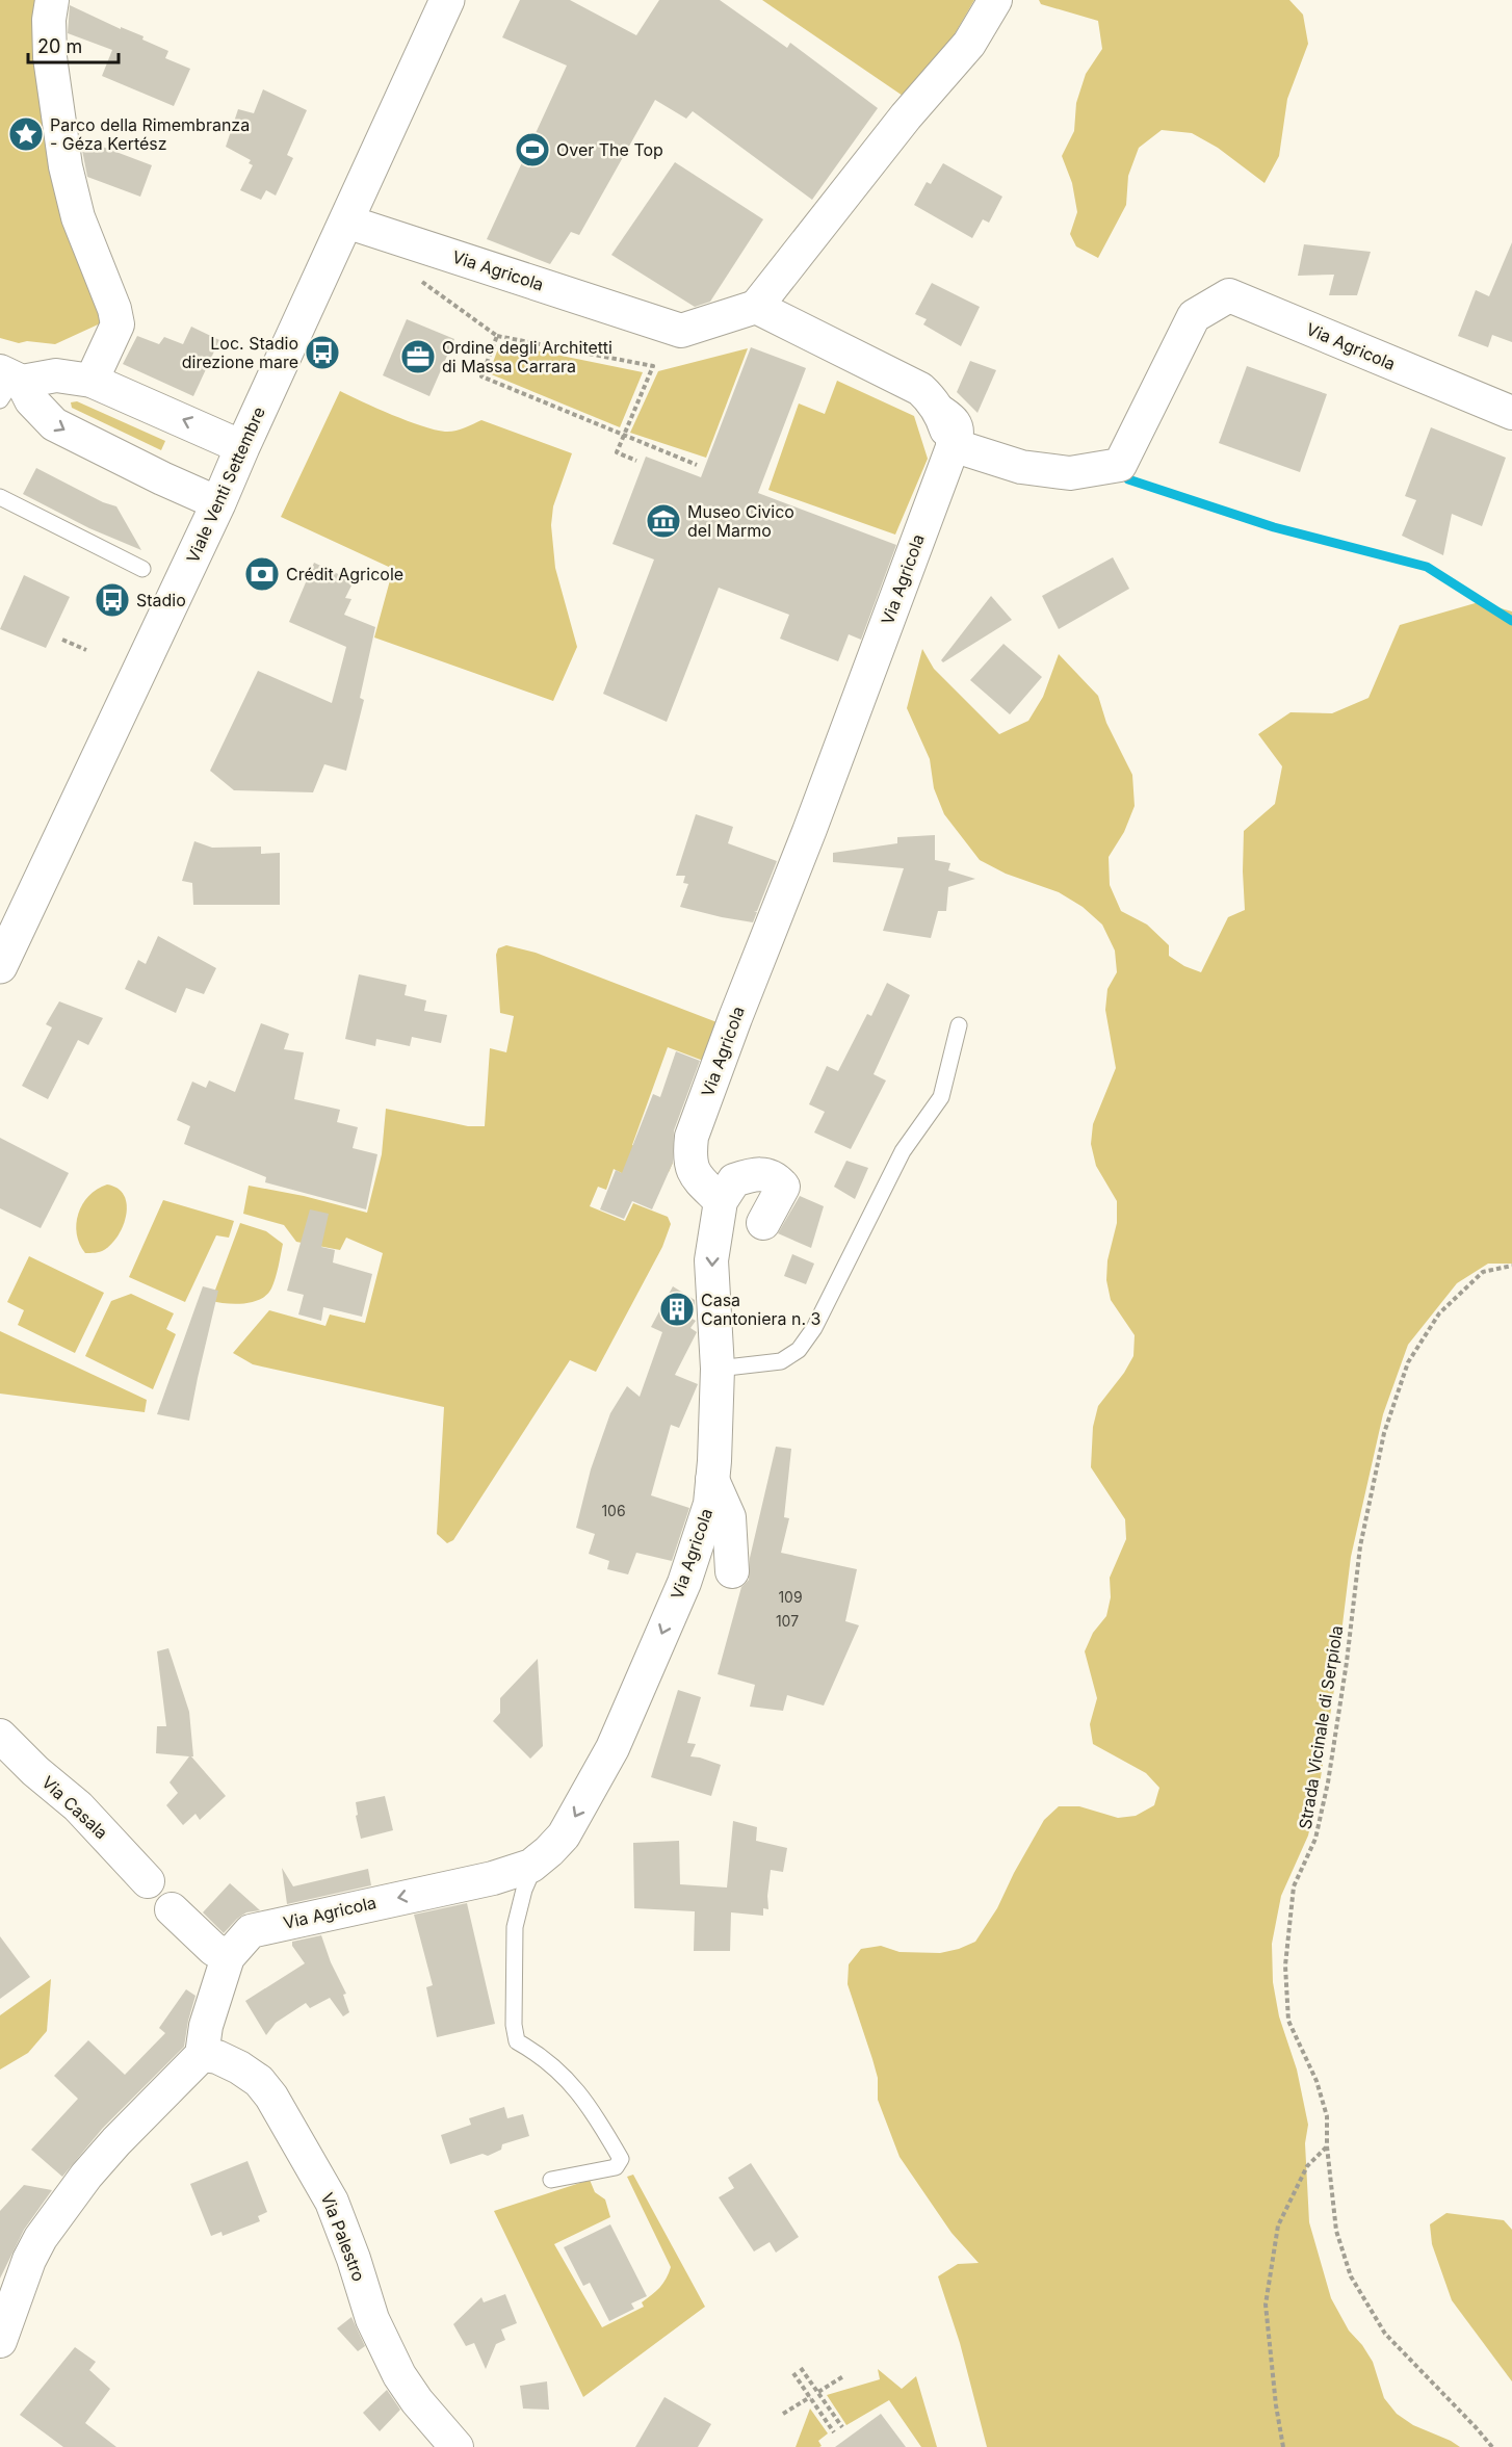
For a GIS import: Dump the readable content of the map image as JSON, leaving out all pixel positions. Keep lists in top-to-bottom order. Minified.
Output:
{"streets":{"main road":["Viale Venti Settembre"],"street":["Via Agricola","Via Casala","Via Palestro"],"path":["Strada Vicinale di Serpiola"]},"crossings":[["Via Agricola","Viale Venti Settembre"],["Via Agricola","Via Palestro"]],"places":{"place":["Parco della Rimembranza - Géza Kertész"],"sports":["Over The Top"],"bus stop":["Loc. Stadio direzione mare","Stadio"],"office":["Ordine degli Architetti di Massa Carrara"],"museum":["Museo Civico del Marmo"],"bank":["Crédit Agricole"],"building":["Casa Cantoniera n. 3"]},"house_numbers":["106","109","107"],"scale_bar":"20 m"}
